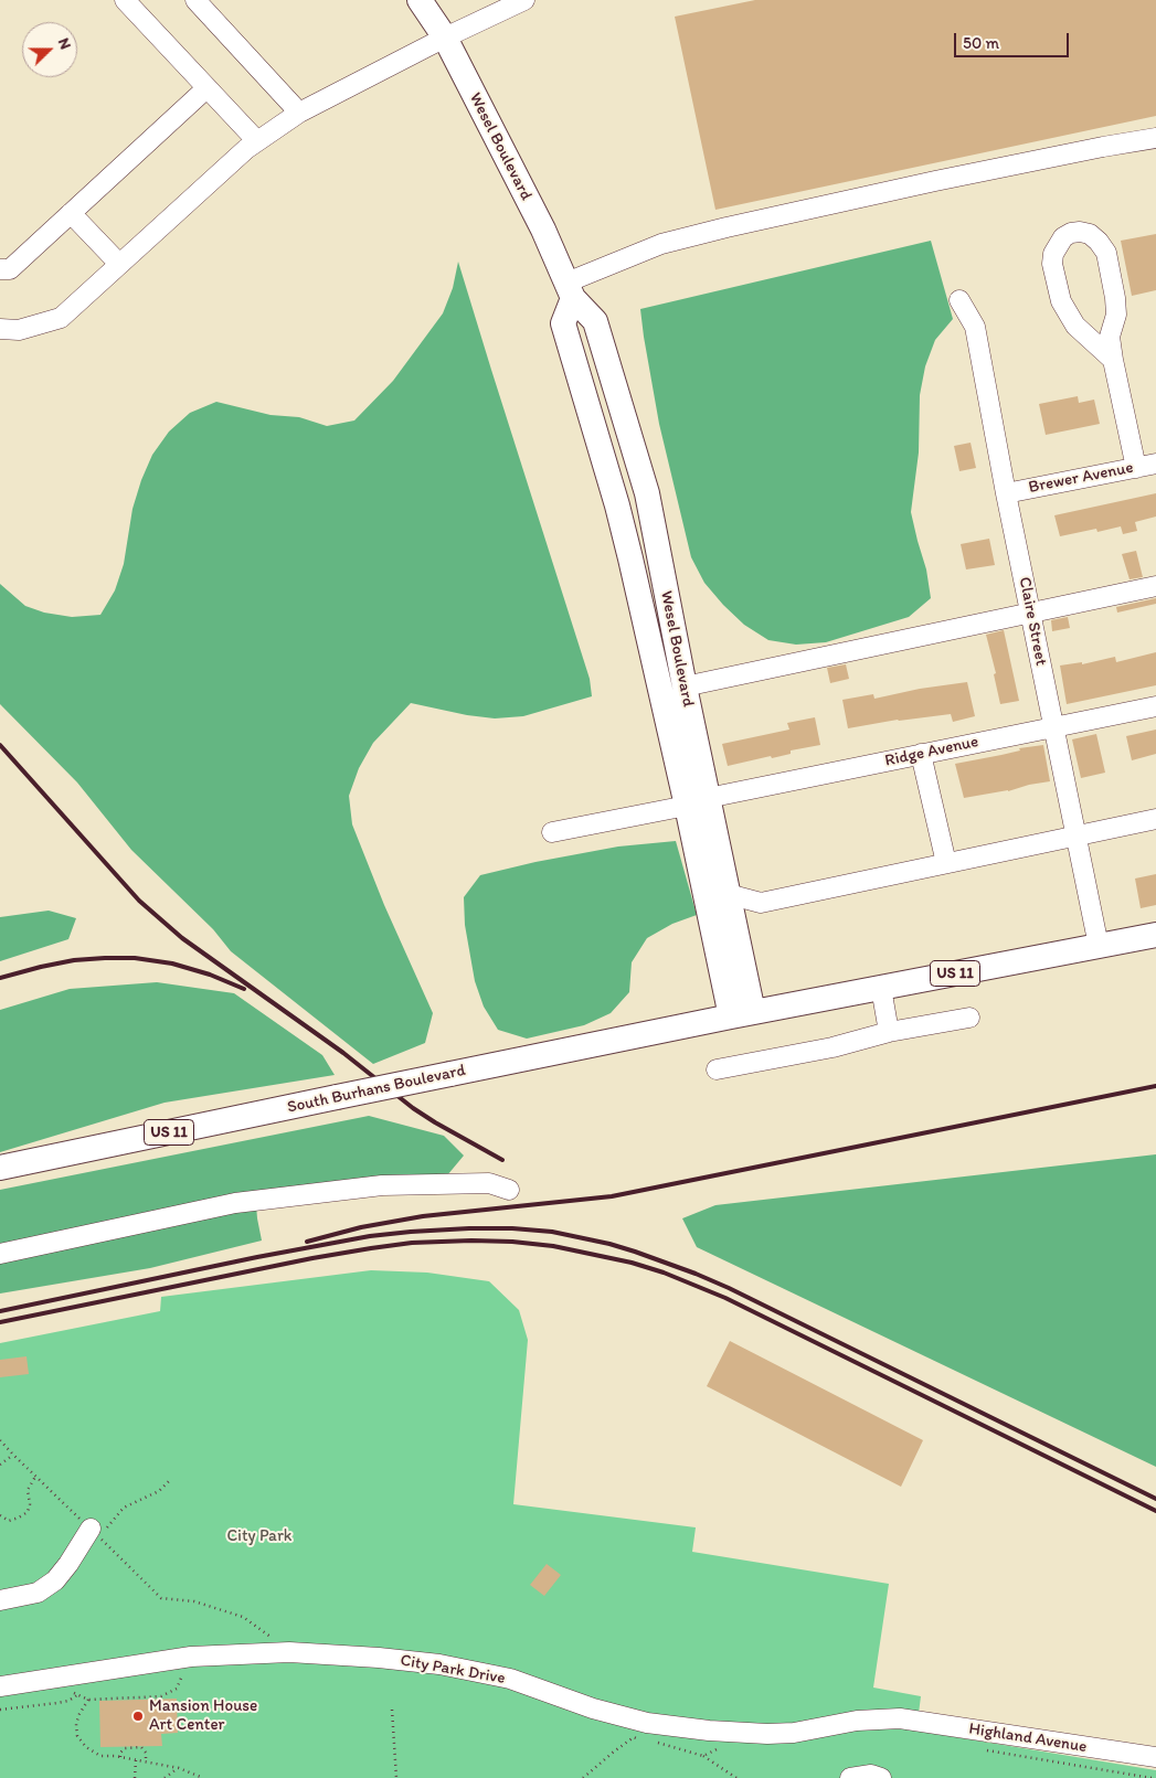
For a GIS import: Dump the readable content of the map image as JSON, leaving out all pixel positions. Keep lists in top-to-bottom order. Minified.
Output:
{"streets":{"main road":["Wesel Boulevard","US 11","South Burhans Boulevard"],"street":["Brewer Avenue","Claire Street","Ridge Avenue","City Park Drive","Highland Avenue"]},"crossings":[["Wesel Boulevard","Ridge Avenue"],["Wesel Boulevard","US 11"],["Wesel Boulevard","South Burhans Boulevard"],["Brewer Avenue","Claire Street"],["Claire Street","Ridge Avenue"],["Claire Street","US 11"],["US 11","South Burhans Boulevard"],["City Park Drive","Highland Avenue"]],"parks":["City Park"],"places":["Mansion House Art Center"],"scale_bar":"50 m","north":"right"}
